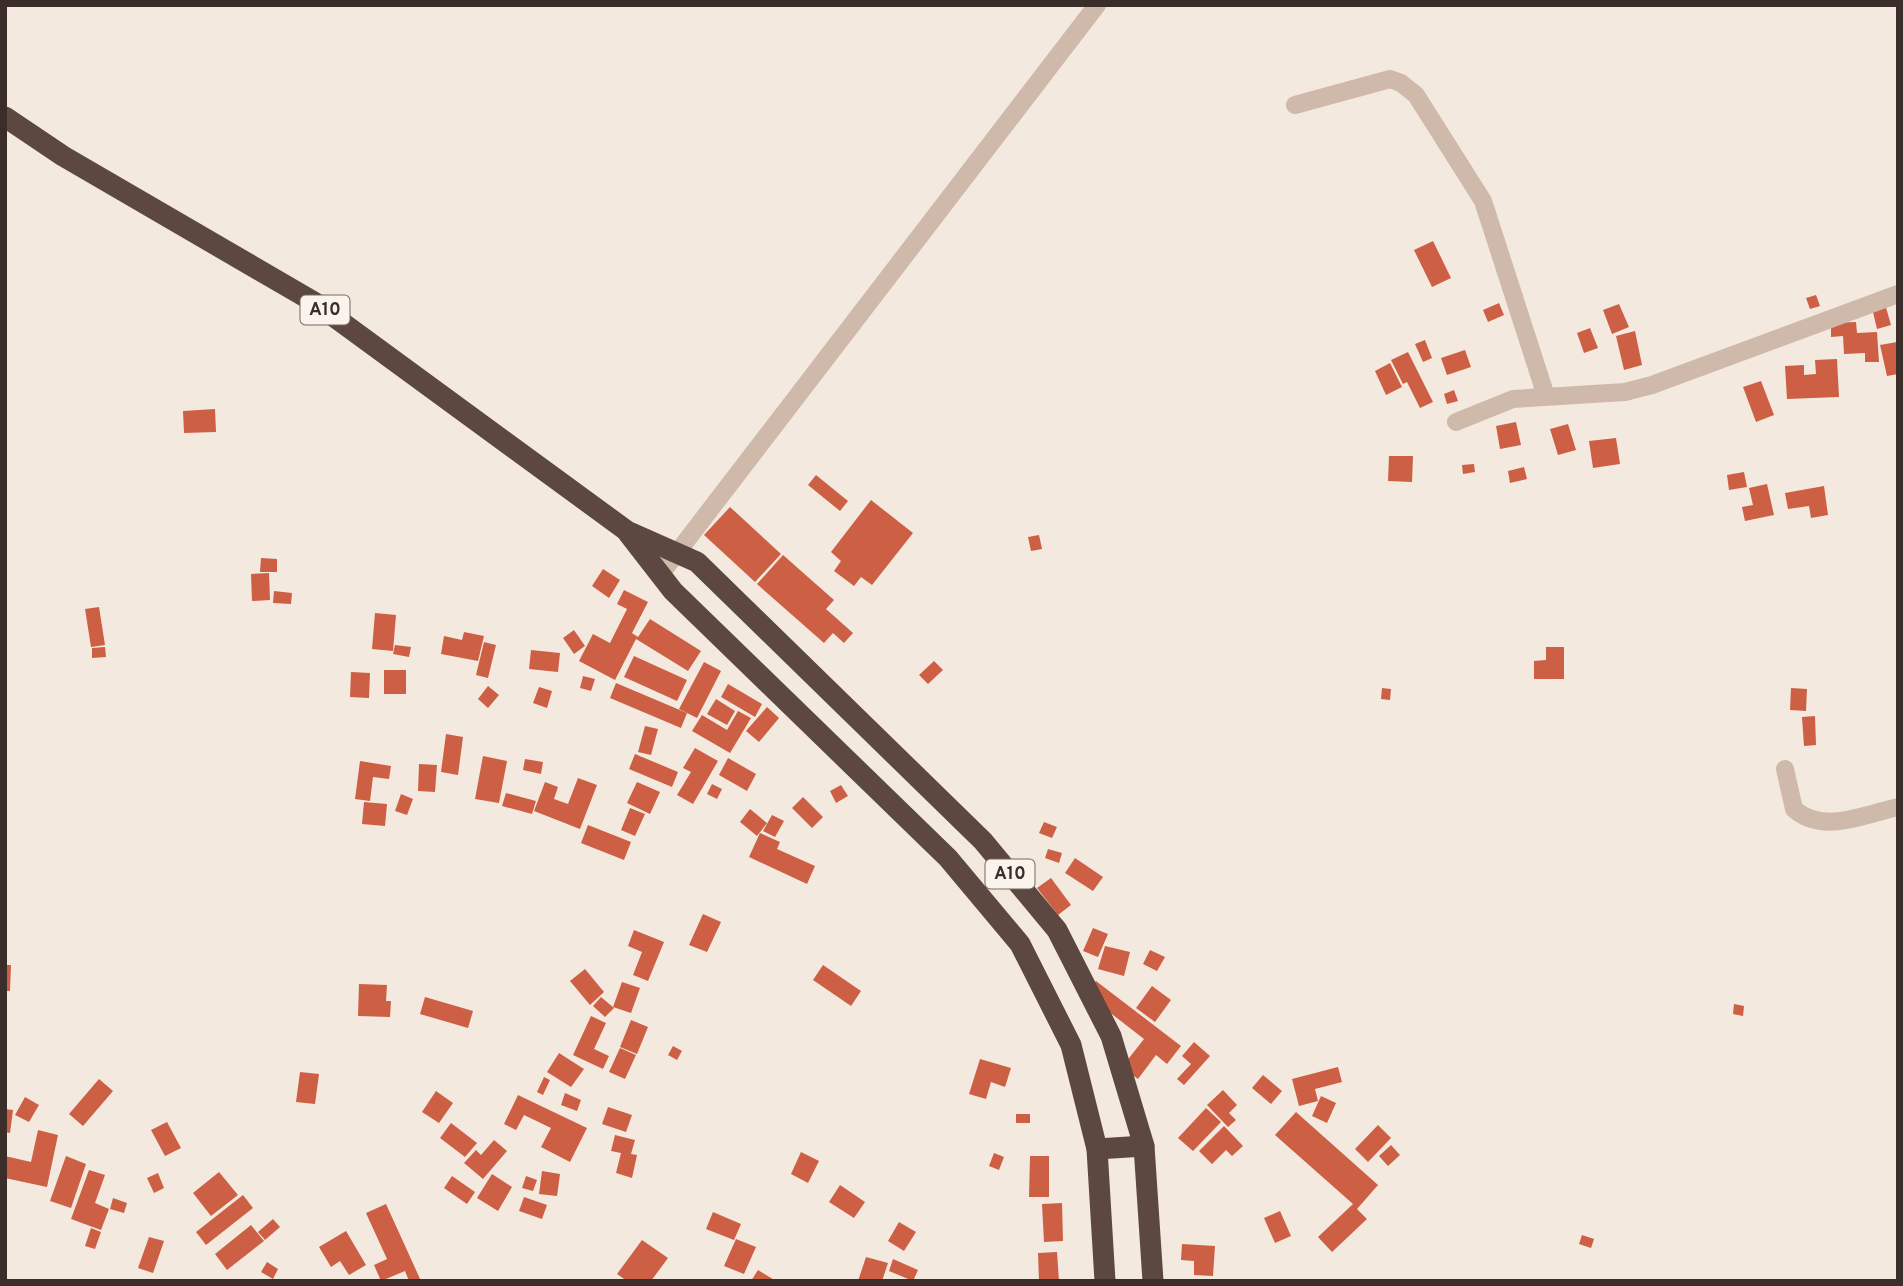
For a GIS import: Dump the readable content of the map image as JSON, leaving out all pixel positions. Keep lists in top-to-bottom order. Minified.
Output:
{"streets":{"highway":["A10"]}}
